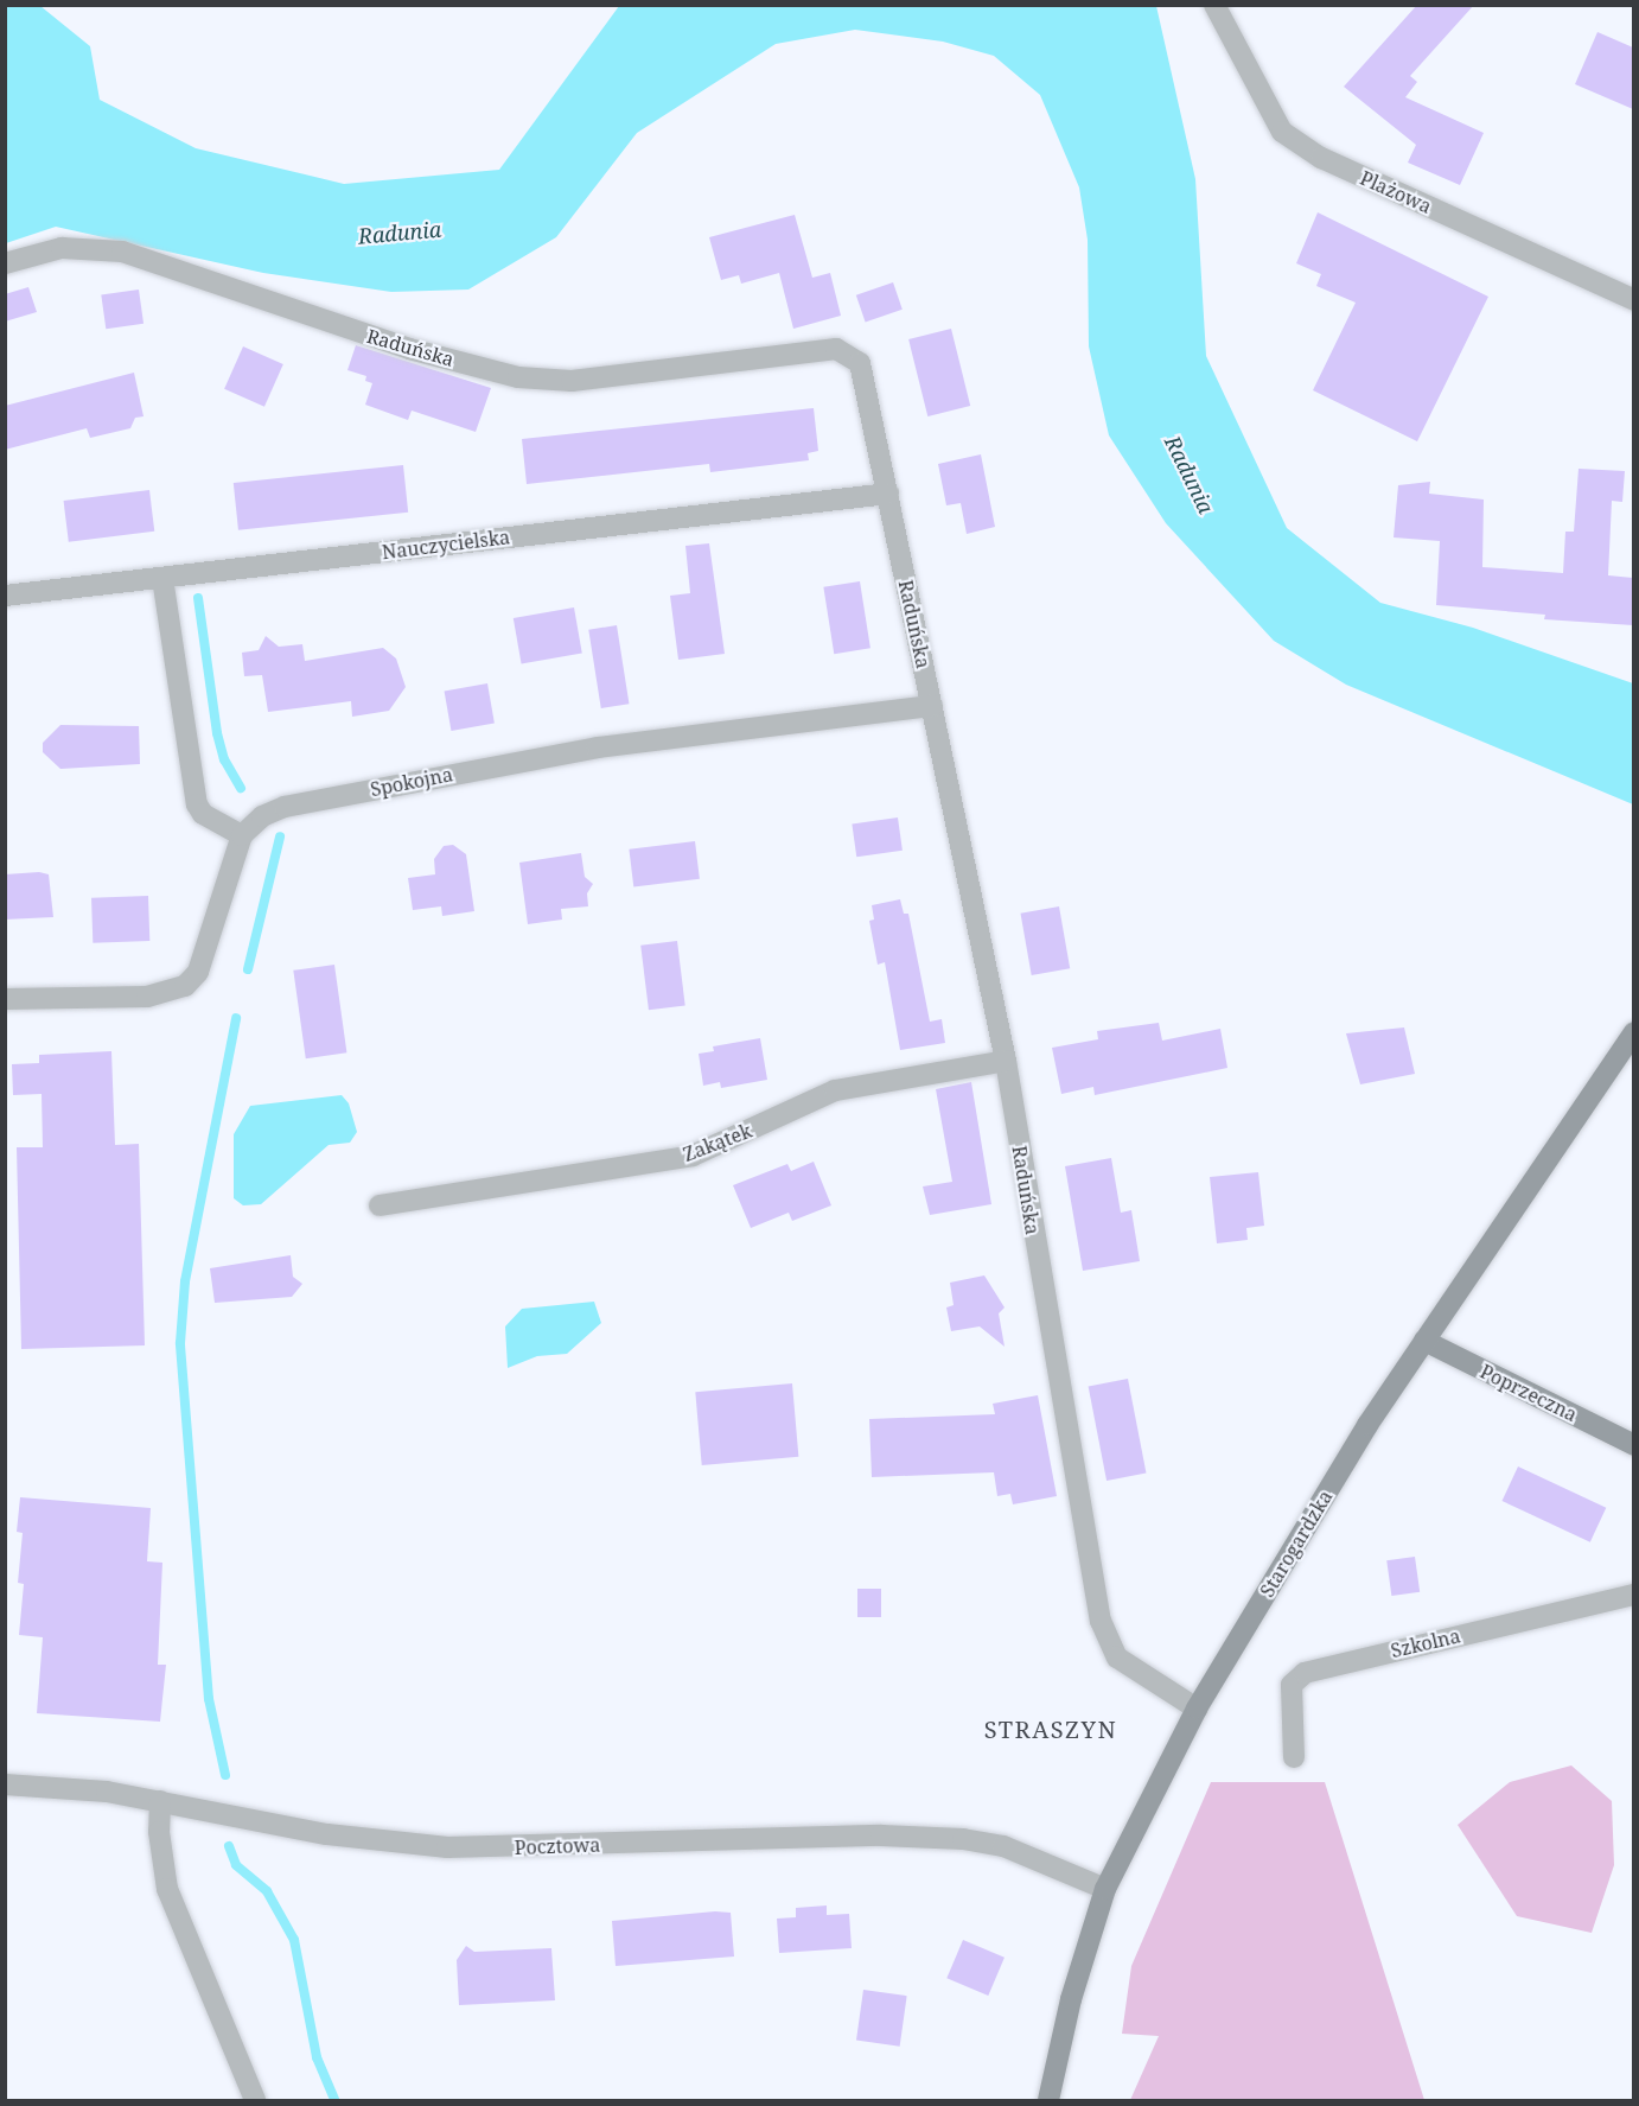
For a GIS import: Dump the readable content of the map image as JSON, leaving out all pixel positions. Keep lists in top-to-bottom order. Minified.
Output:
{"streets":{"main road":["Poprzeczna","Starogardzka"],"street":["Plażowa","Raduńska","Nauczycielska","Spokojna","Zakątek","Szkolna","Pocztowa"]},"crossings":[["Raduńska","Nauczycielska"],["Raduńska","Spokojna"],["Raduńska","Zakątek"],["Raduńska","Starogardzka"],["Poprzeczna","Starogardzka"],["Starogardzka","Pocztowa"]],"districts":["STRASZYN"],"water":["Radunia"]}
